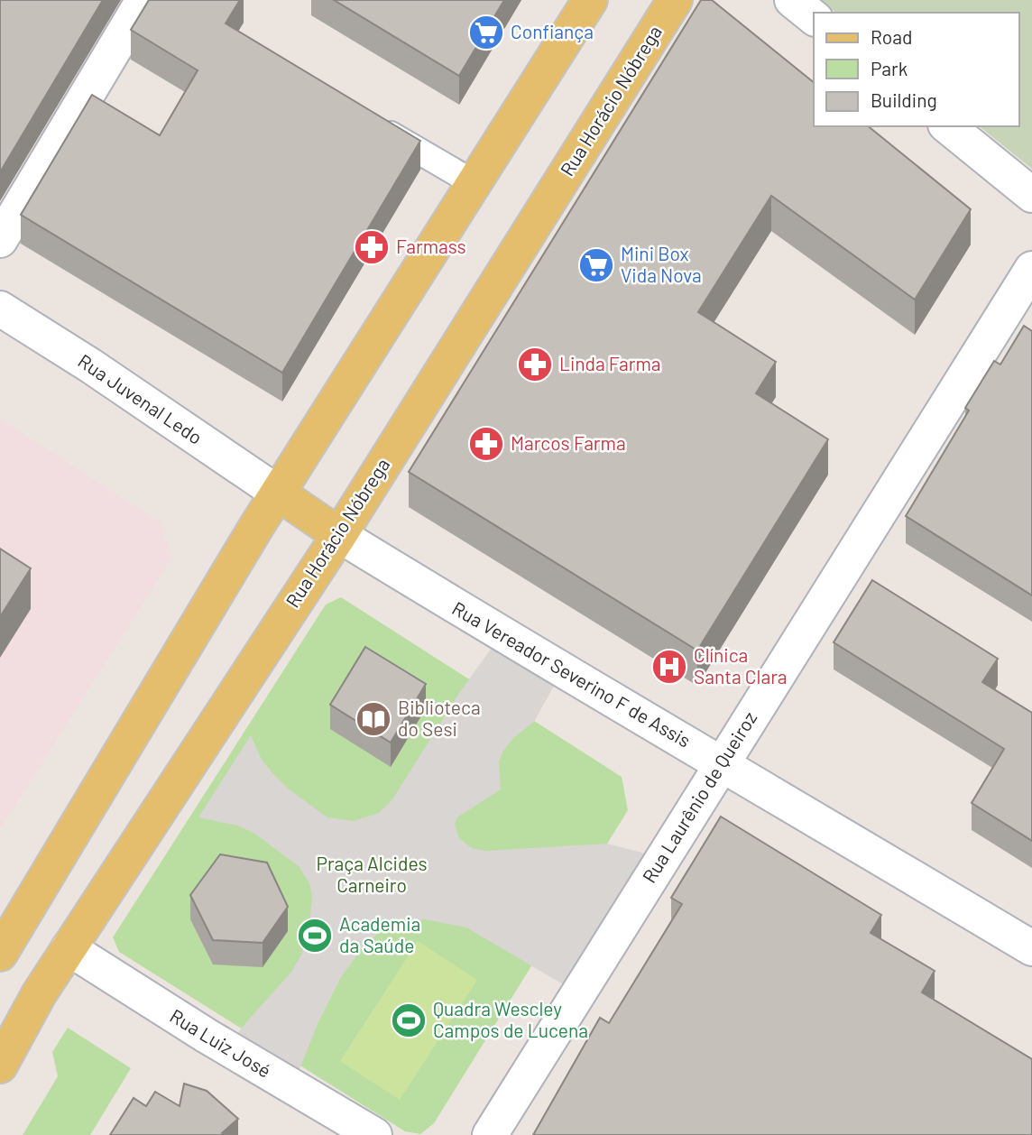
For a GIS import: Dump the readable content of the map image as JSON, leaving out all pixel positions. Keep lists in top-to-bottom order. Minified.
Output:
{"streets":{"main road":["Rua Horácio Nóbrega"],"street":["Rua Juvenal Ledo","Rua Vereador Severino F de Assis","Rua Laurênio de Queiroz","Rua Luiz José"]},"crossings":[["Rua Horácio Nóbrega","Rua Vereador Severino F de Assis"],["Rua Horácio Nóbrega","Rua Luiz José"],["Rua Vereador Severino F de Assis","Rua Laurênio de Queiroz"]],"parks":["Praça Alcides Carneiro"],"places":{"supermarket":["Confiança","Mini Box Vida Nova"],"pharmacy":["Farmass","Linda Farma","Marcos Farma"],"hospital":["Clínica Santa Clara"],"library":["Biblioteca do Sesi"],"sports":["Academia da Saúde","Quadra Wescley Campos de Lucena"]},"legend":["Road","Park","Building"]}
